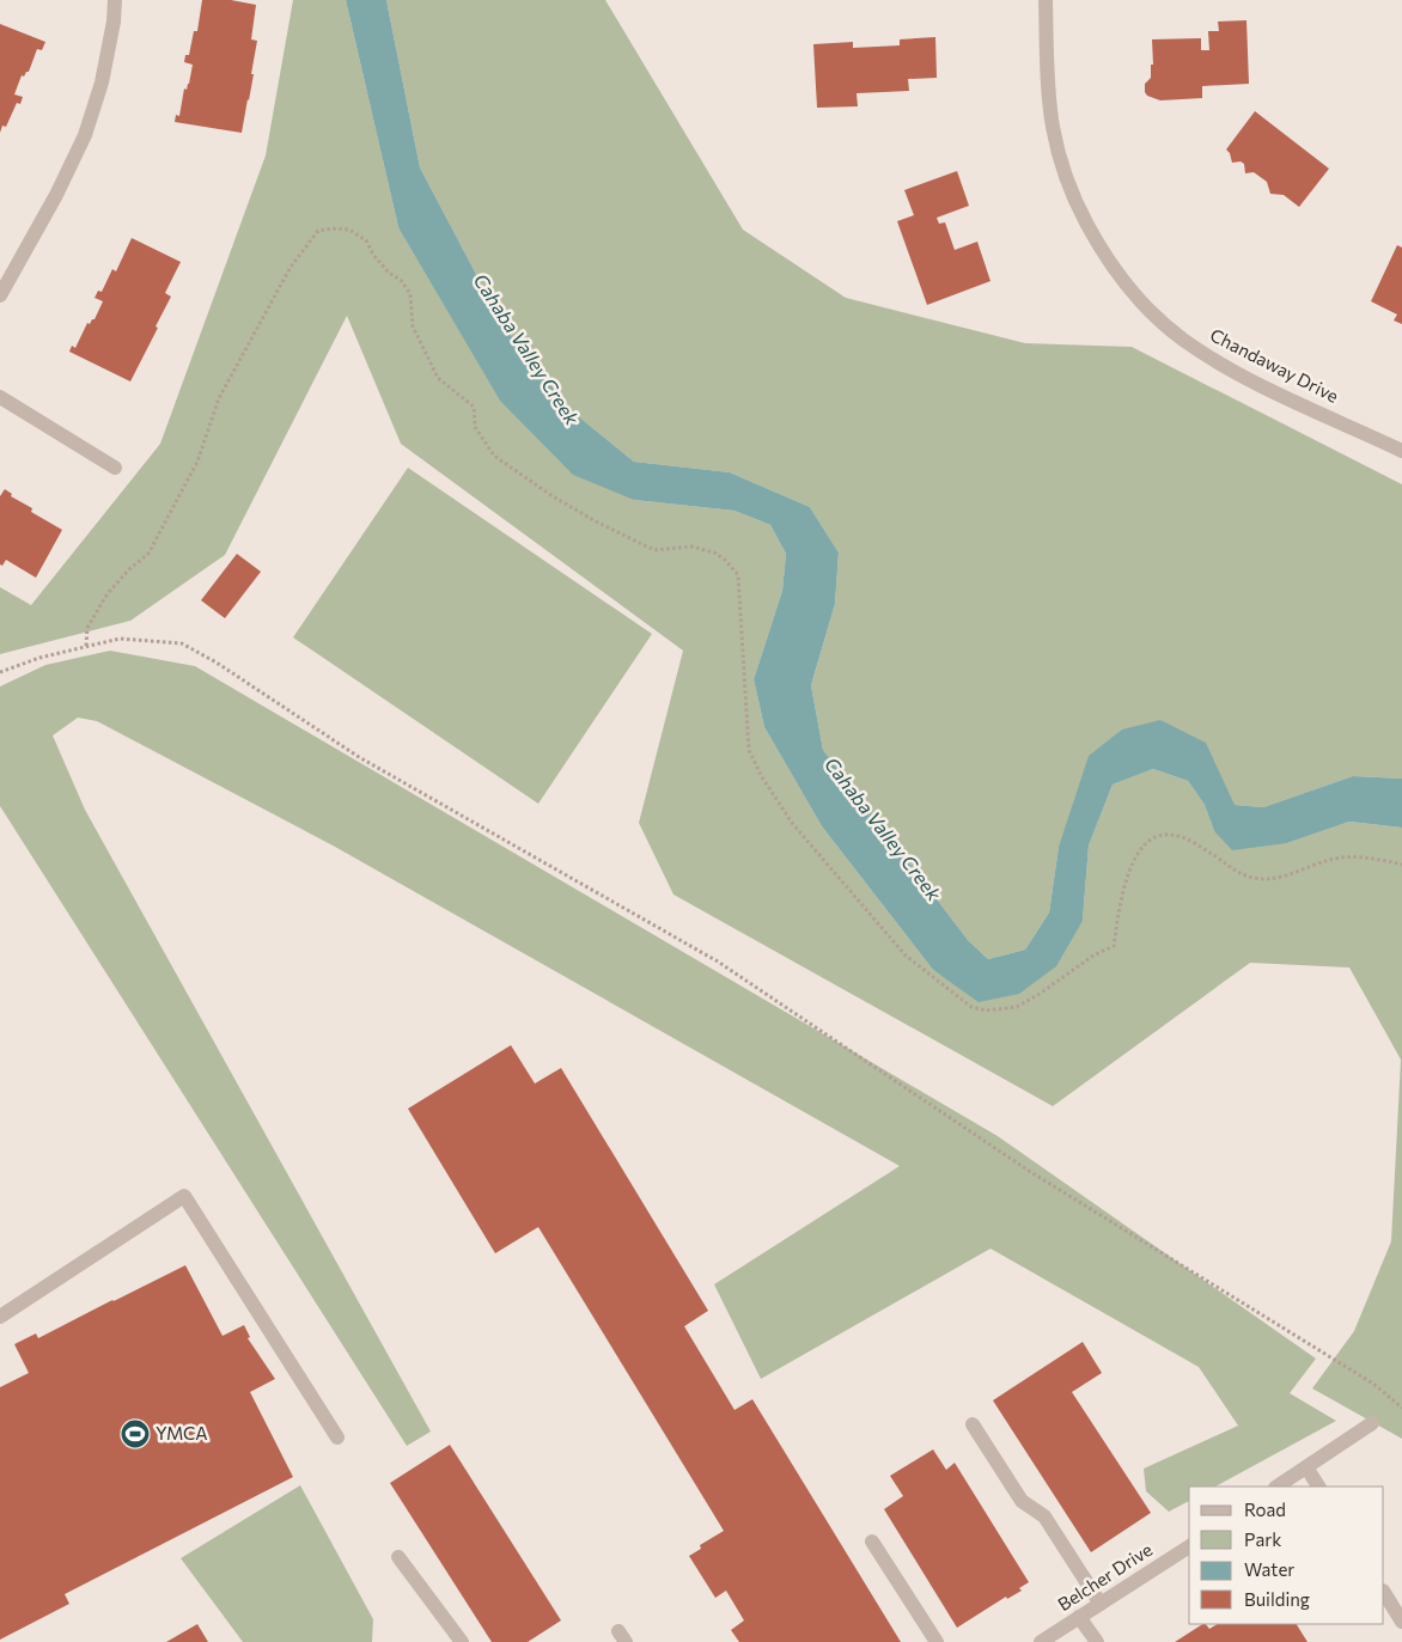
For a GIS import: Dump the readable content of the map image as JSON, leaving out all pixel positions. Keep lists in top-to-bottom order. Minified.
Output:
{"streets":{"street":["Chandaway Drive","Belcher Drive"]},"water":["Cahaba Valley Creek"],"places":{"sports":["YMCA"]},"legend":["Road","Park","Water","Building"]}
